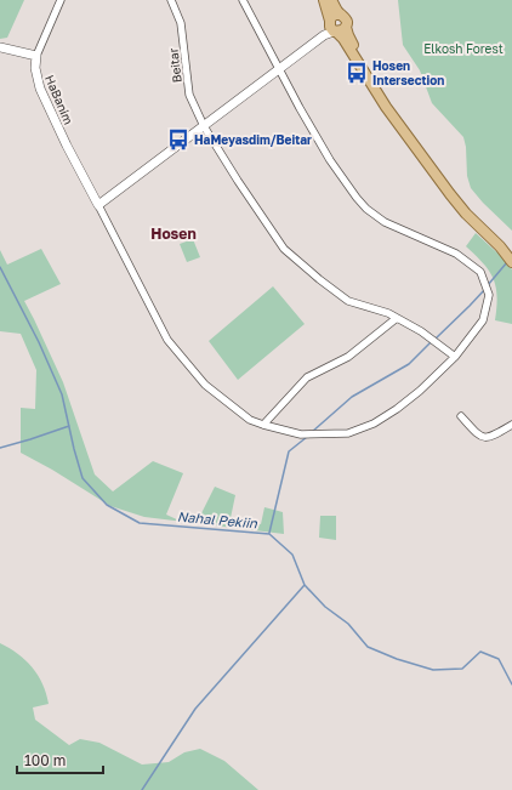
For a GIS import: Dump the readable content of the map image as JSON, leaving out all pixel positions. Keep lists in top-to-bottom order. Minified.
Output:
{"streets":{"street":["Beitar","HaBanim"]},"districts":["Hosen"],"water":["Nahal Pekiin"],"parks":["Elkosh Forest"],"places":{"bus stop":["Hosen Intersection","HaMeyasdim/Beitar"]},"scale_bar":"100 m"}
